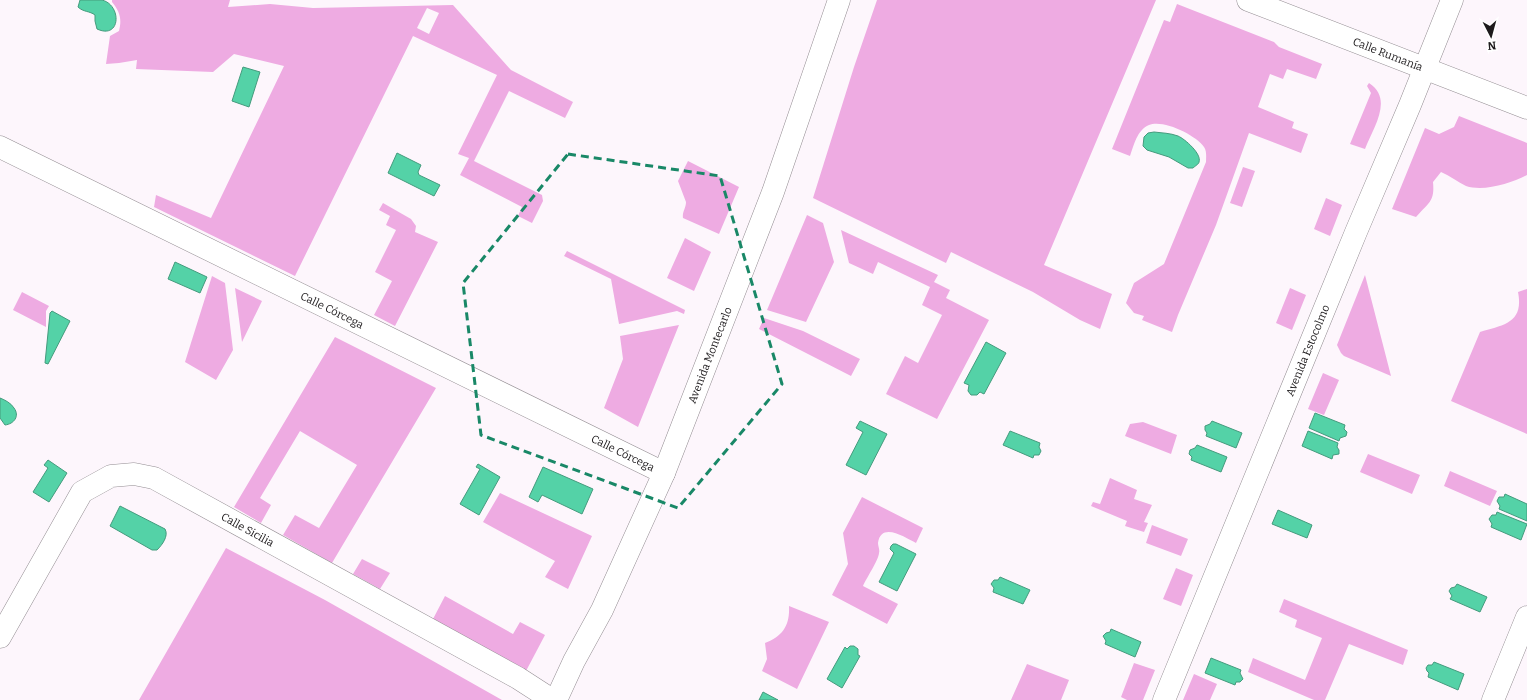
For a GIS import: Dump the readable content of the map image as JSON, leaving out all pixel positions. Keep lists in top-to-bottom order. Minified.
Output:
{"streets":{"street":["Calle Rumanía","Calle Córcega","Avenida Estocolmo","Avenida Montecarlo","Calle Sicilia"]},"crossings":[["Calle Rumanía","Avenida Estocolmo"],["Calle Córcega","Avenida Montecarlo"]],"north":"bottom"}
